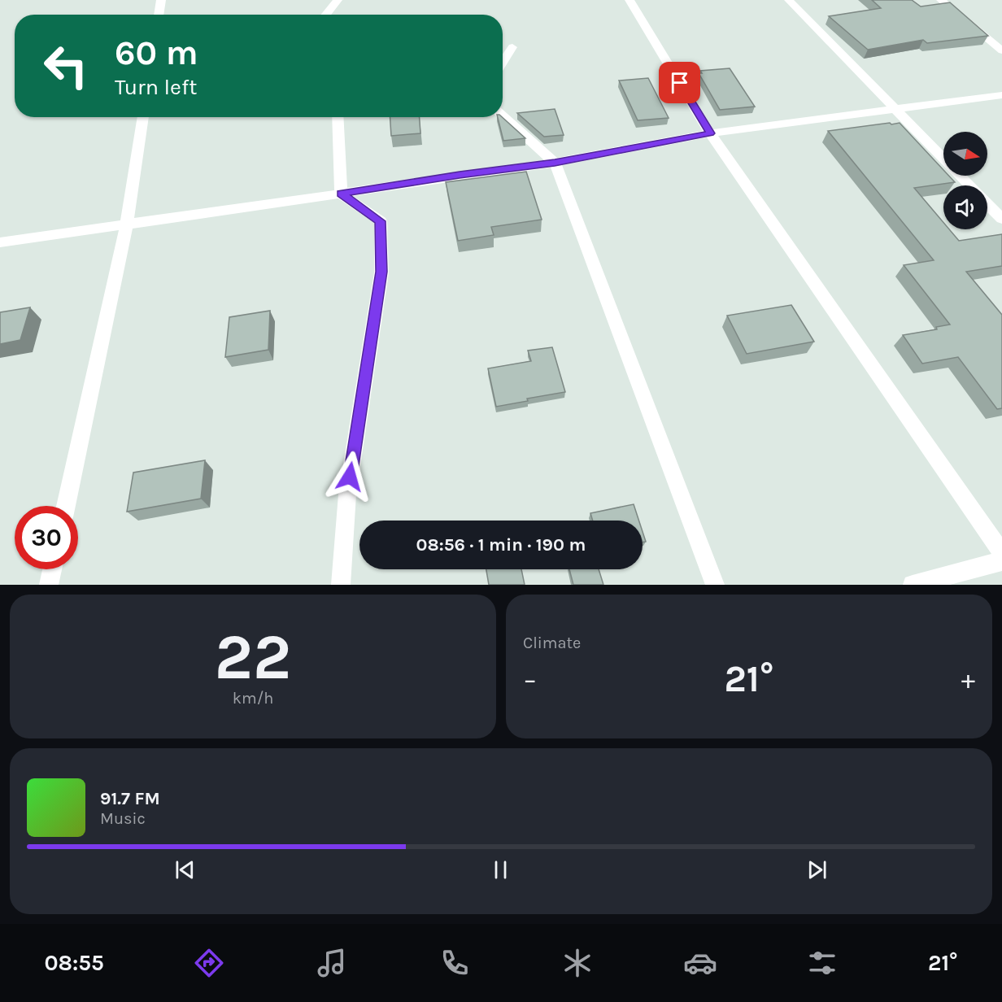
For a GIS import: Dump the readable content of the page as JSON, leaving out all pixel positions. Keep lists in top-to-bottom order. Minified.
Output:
{"north":"right","page":{"turn":["60 m","Turn left"],"limit":"30","trip":"08:56 · 1 min · 190 m","tile":[["22","km/h"],"Climate"],"heat":["−","21°","+"],"song":["91.7 FM","Music"],"tabs":["08:55","21°"]}}
